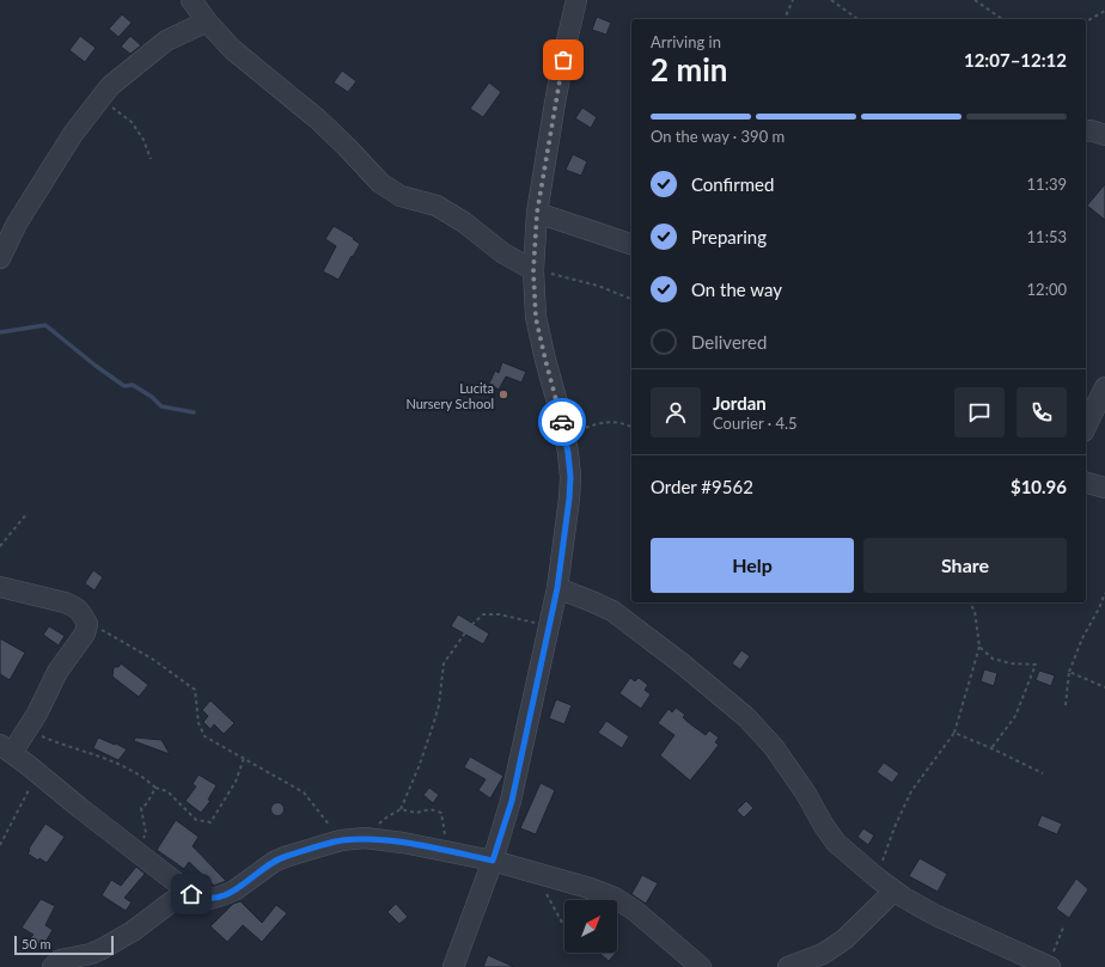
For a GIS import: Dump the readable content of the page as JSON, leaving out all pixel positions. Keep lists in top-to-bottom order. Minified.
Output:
{"places":["Lucita Nursery School"],"scale_bar":"50 m","north":"top right","page":{"heading":["2 min","Arriving in","12:07–12:12"],"panel":["Jordan","Courier · 4.5","Order #9562","$10.96"],"bar":"On the way · 390 m","list":[["Confirmed","11:39"],["Preparing","11:53"],["On the way","12:00"],"Delivered"],"buttons":["Help","Share"],"scale":"50 m"}}
